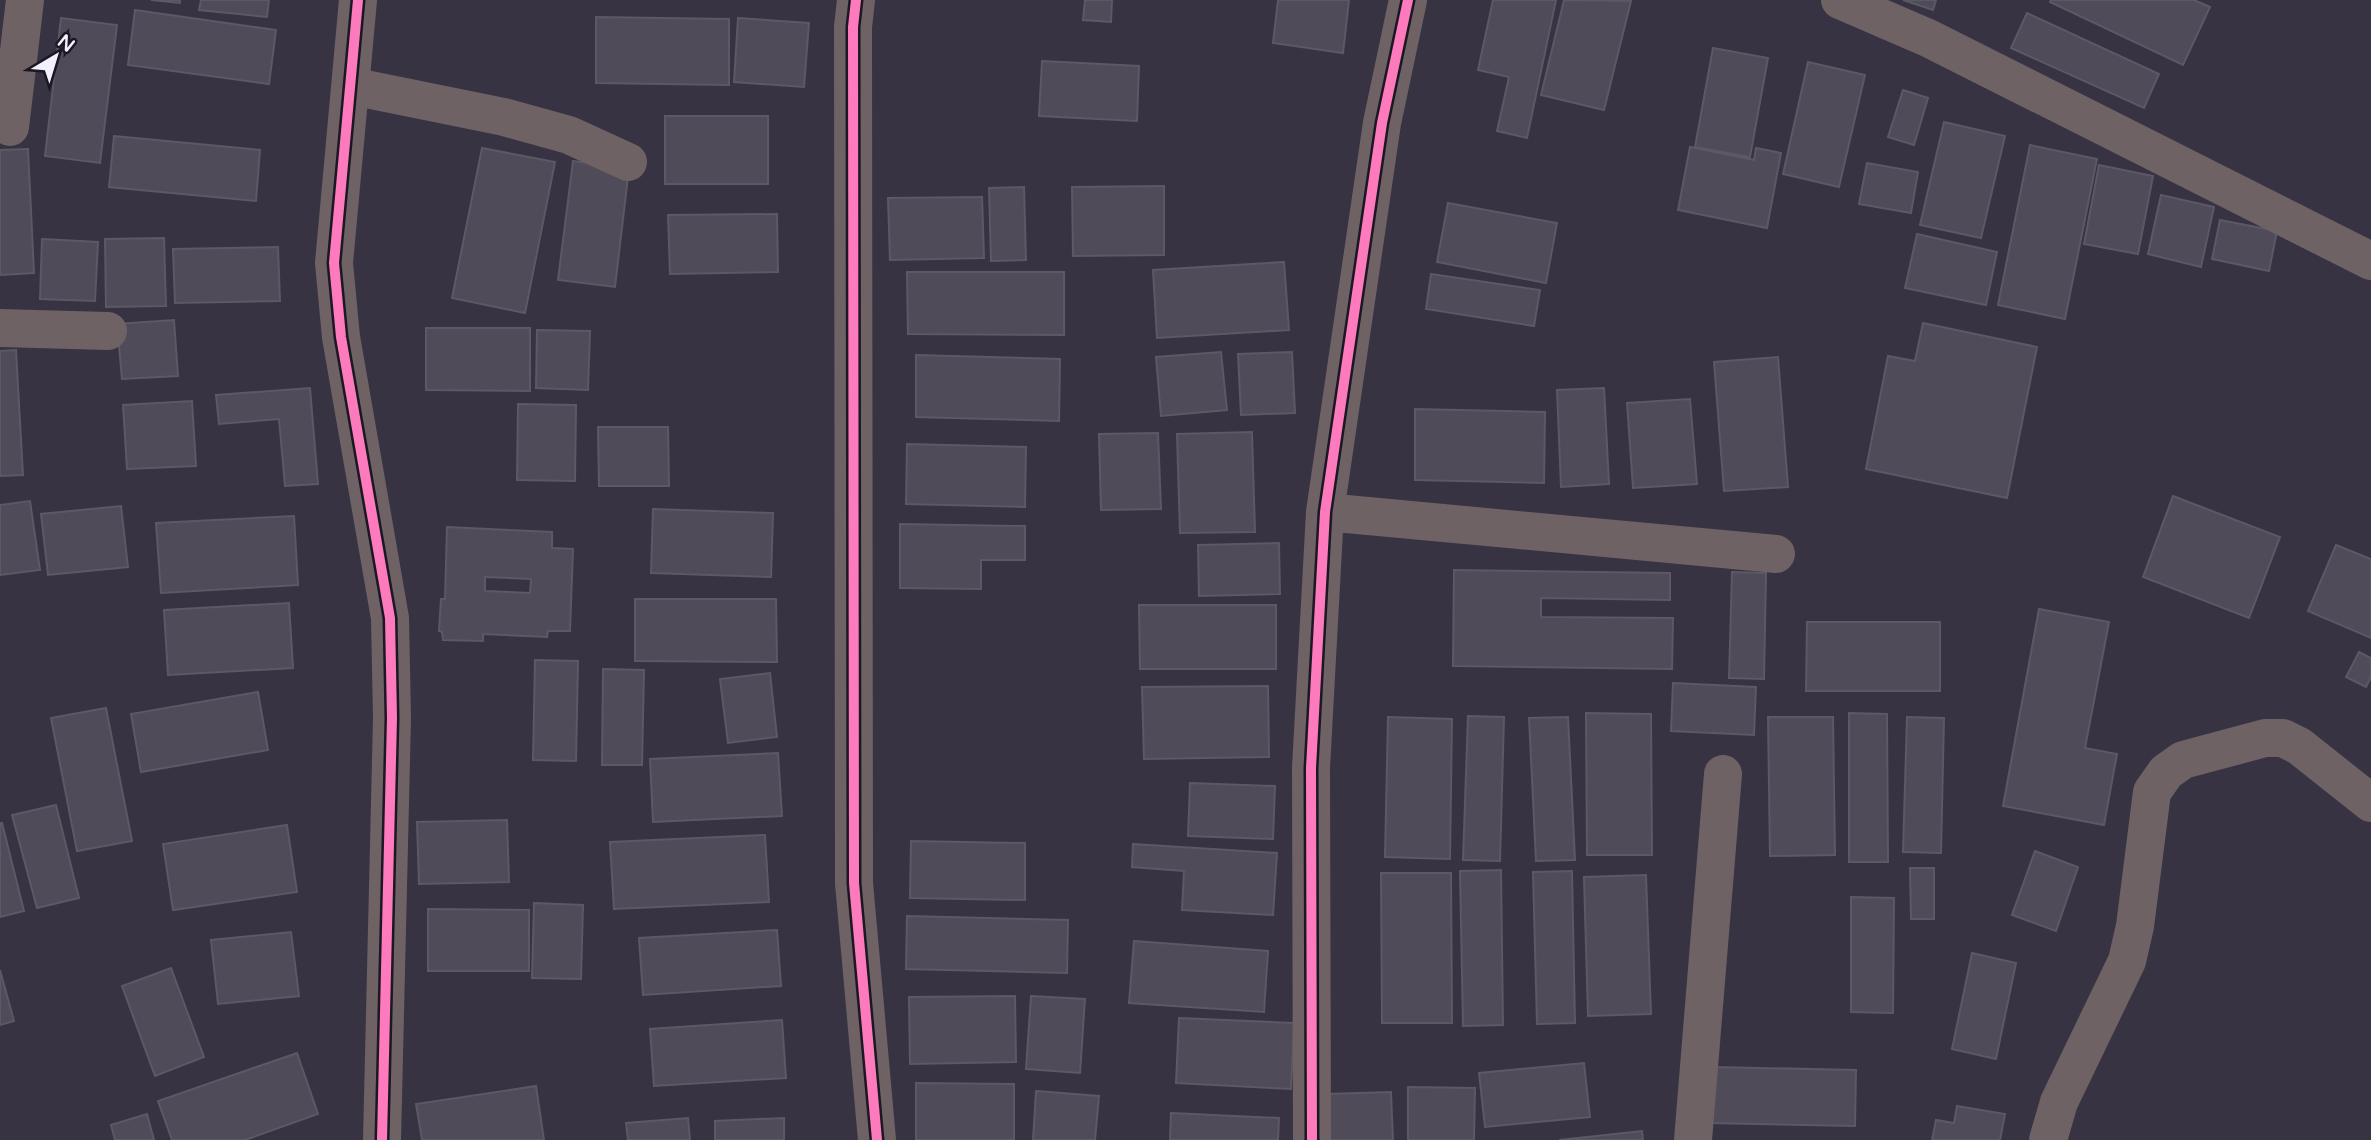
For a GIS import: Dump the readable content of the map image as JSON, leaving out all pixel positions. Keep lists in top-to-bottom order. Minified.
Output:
{"north":"top right"}
